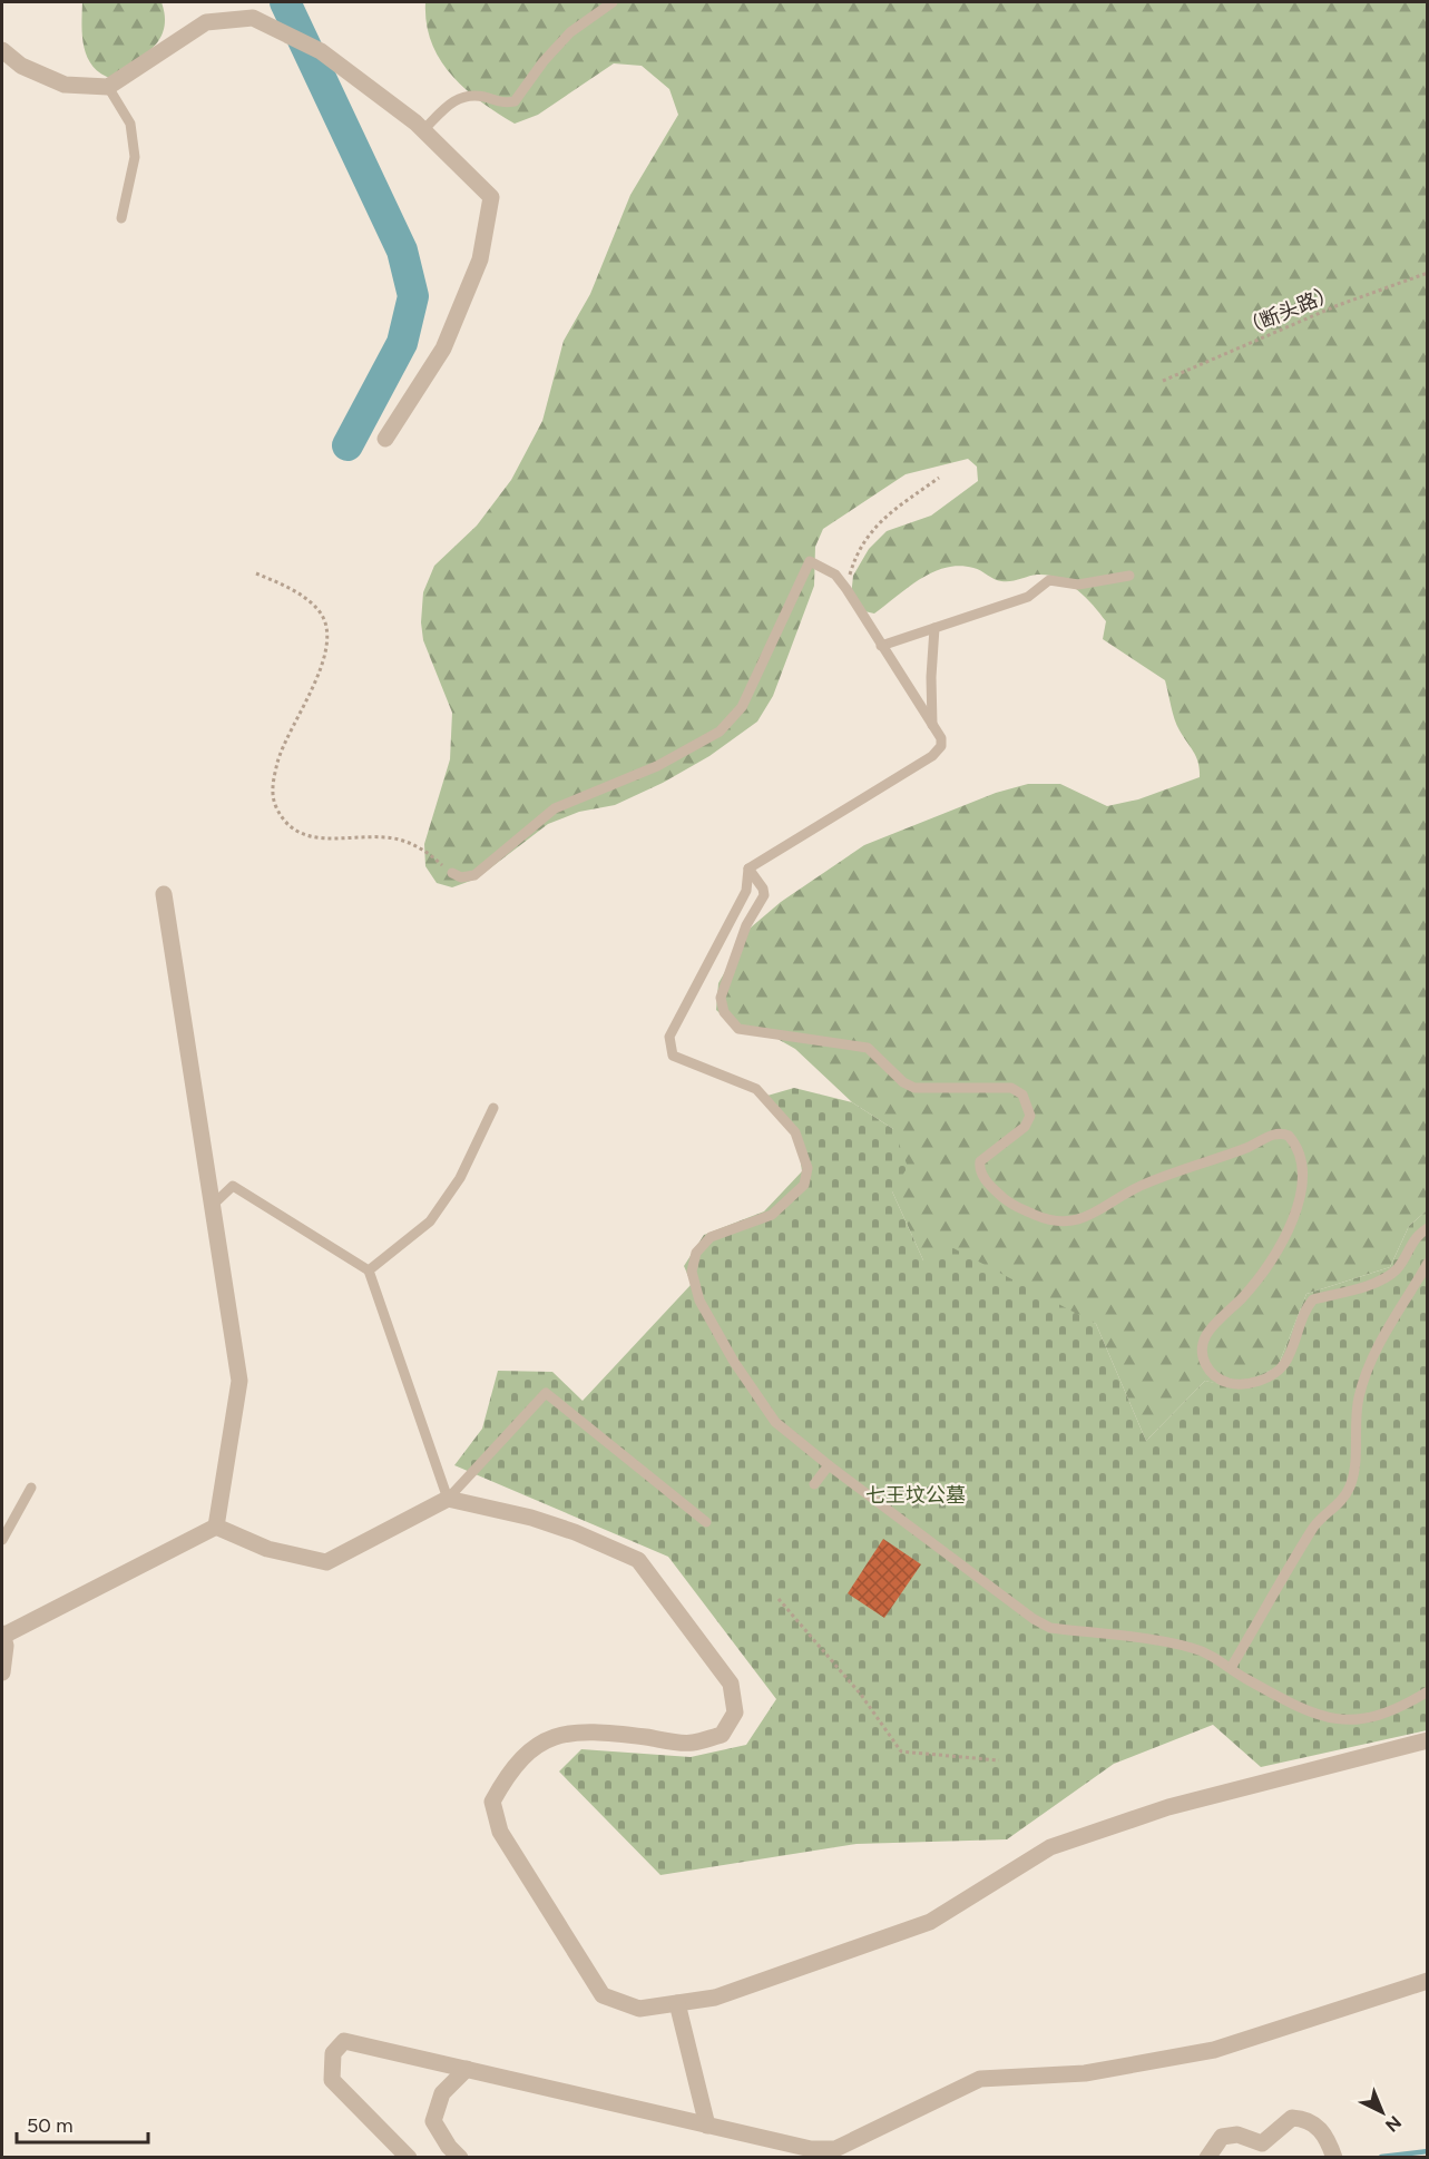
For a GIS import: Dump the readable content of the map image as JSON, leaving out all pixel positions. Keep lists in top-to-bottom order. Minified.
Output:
{"streets":{"path":["（断头路）"]},"parks":["七王坟公墓"],"scale_bar":"50 m","north":"bottom right"}
